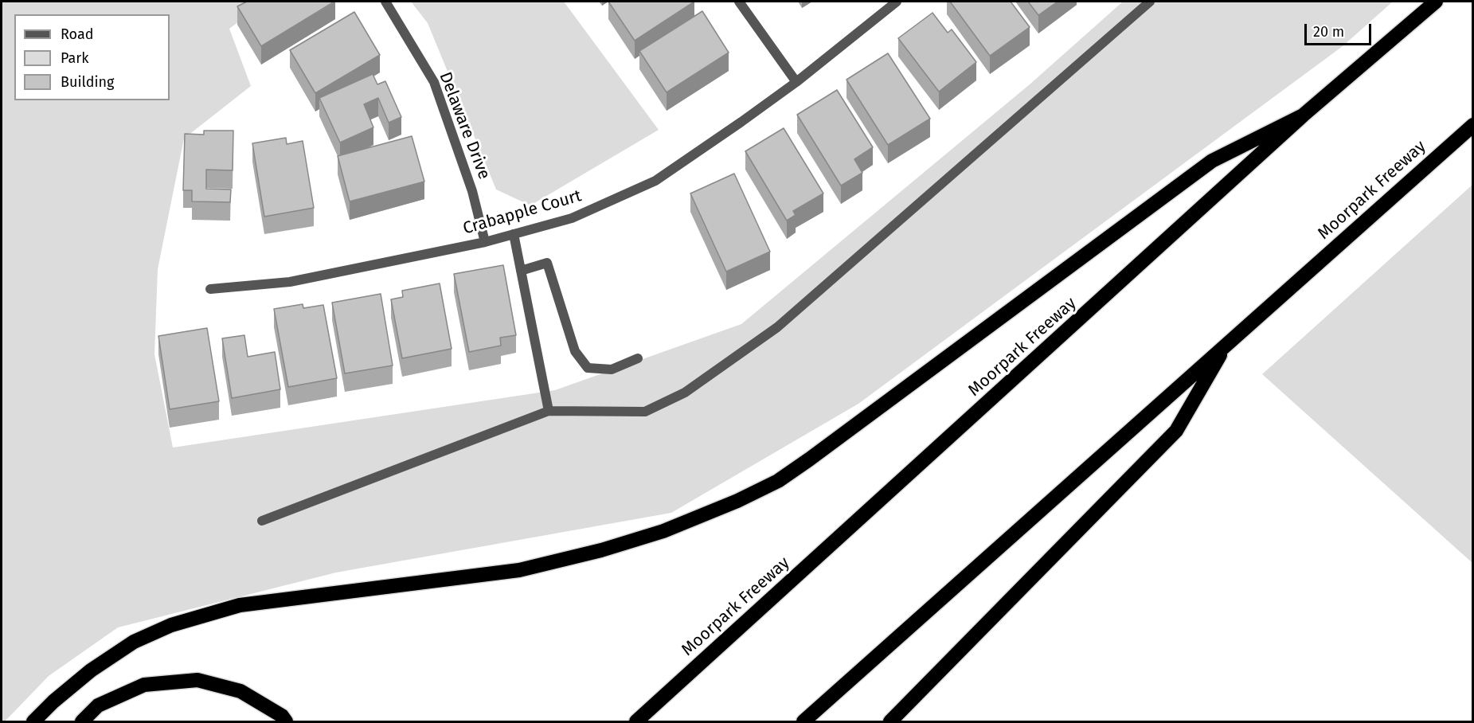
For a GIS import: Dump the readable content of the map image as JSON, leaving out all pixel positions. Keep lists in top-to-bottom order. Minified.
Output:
{"streets":{"highway":["Moorpark Freeway"],"street":["Delaware Drive","Crabapple Court"]},"crossings":[["Delaware Drive","Crabapple Court"]],"legend":["Road","Park","Building"],"scale_bar":"20 m"}
